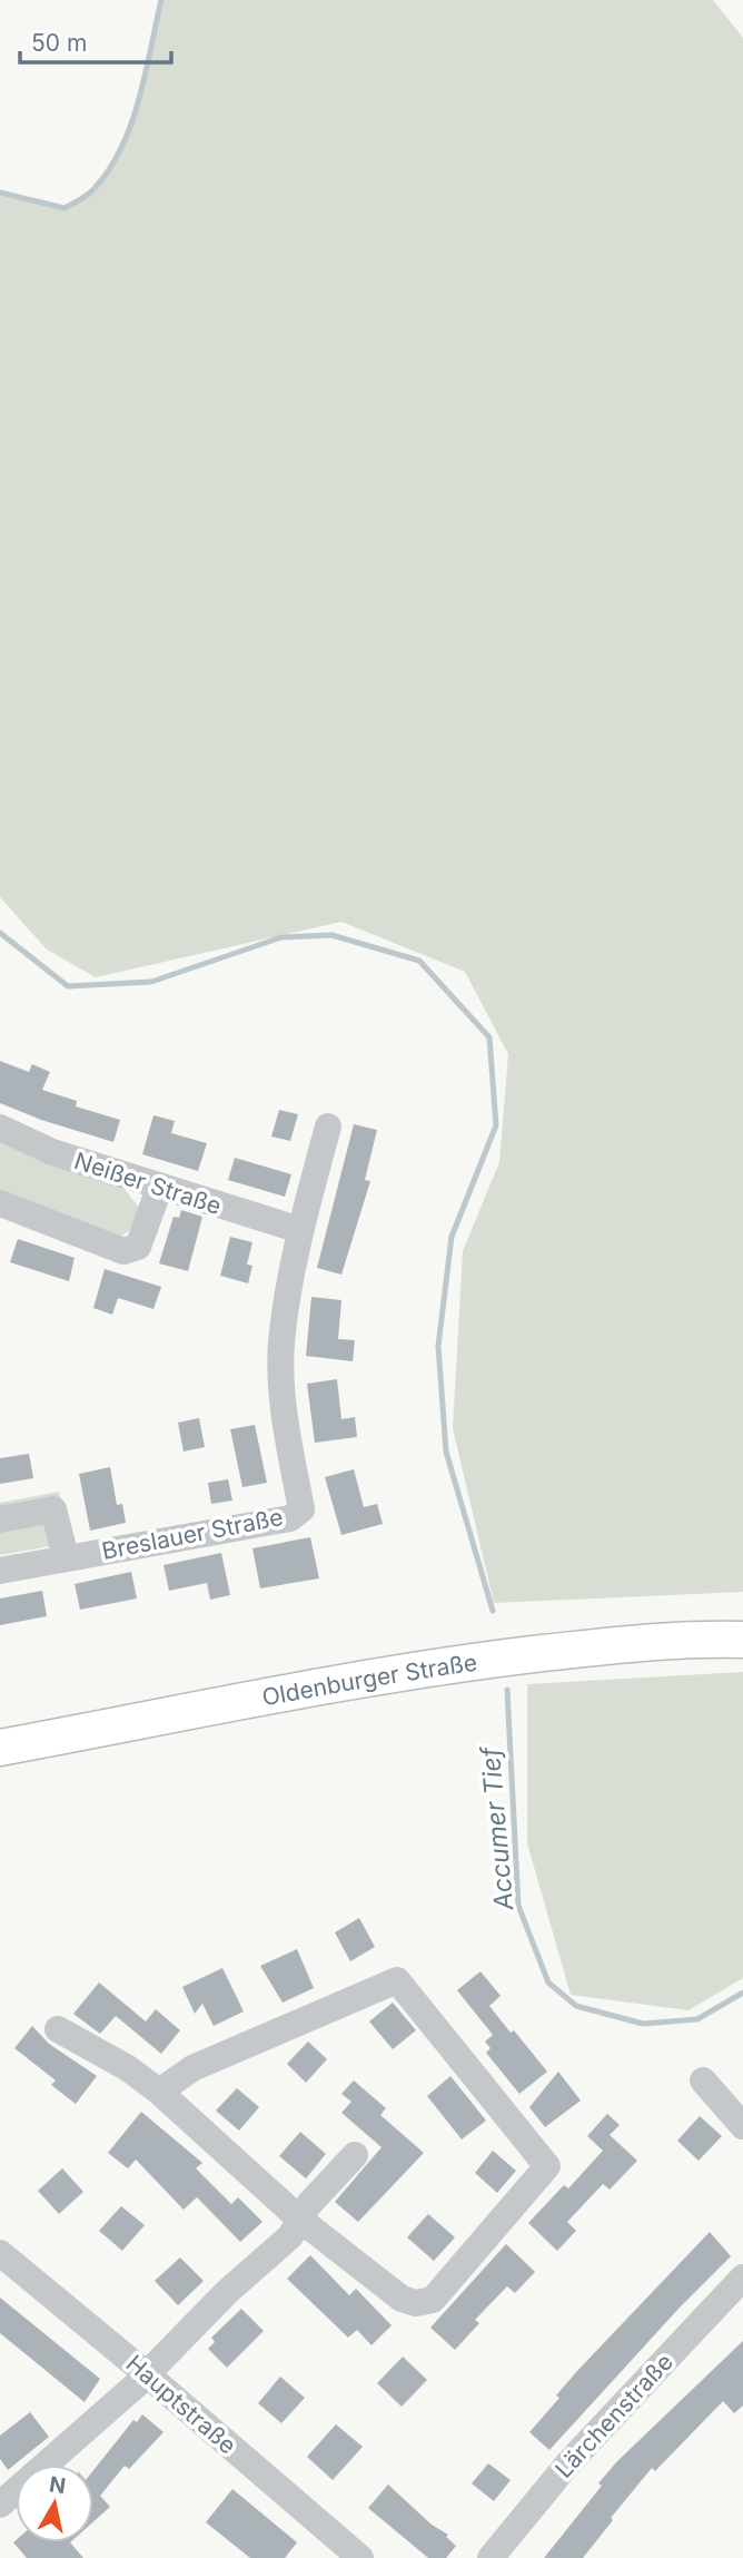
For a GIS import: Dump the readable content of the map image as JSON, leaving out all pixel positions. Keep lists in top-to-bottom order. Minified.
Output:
{"streets":{"main road":["Oldenburger Straße"],"street":["Neißer Straße","Breslauer Straße","Hauptstraße","Lärchenstraße"]},"crossings":[["Neißer Straße","Breslauer Straße"]],"water":["Accumer Tief"],"scale_bar":"50 m","north":"top"}
